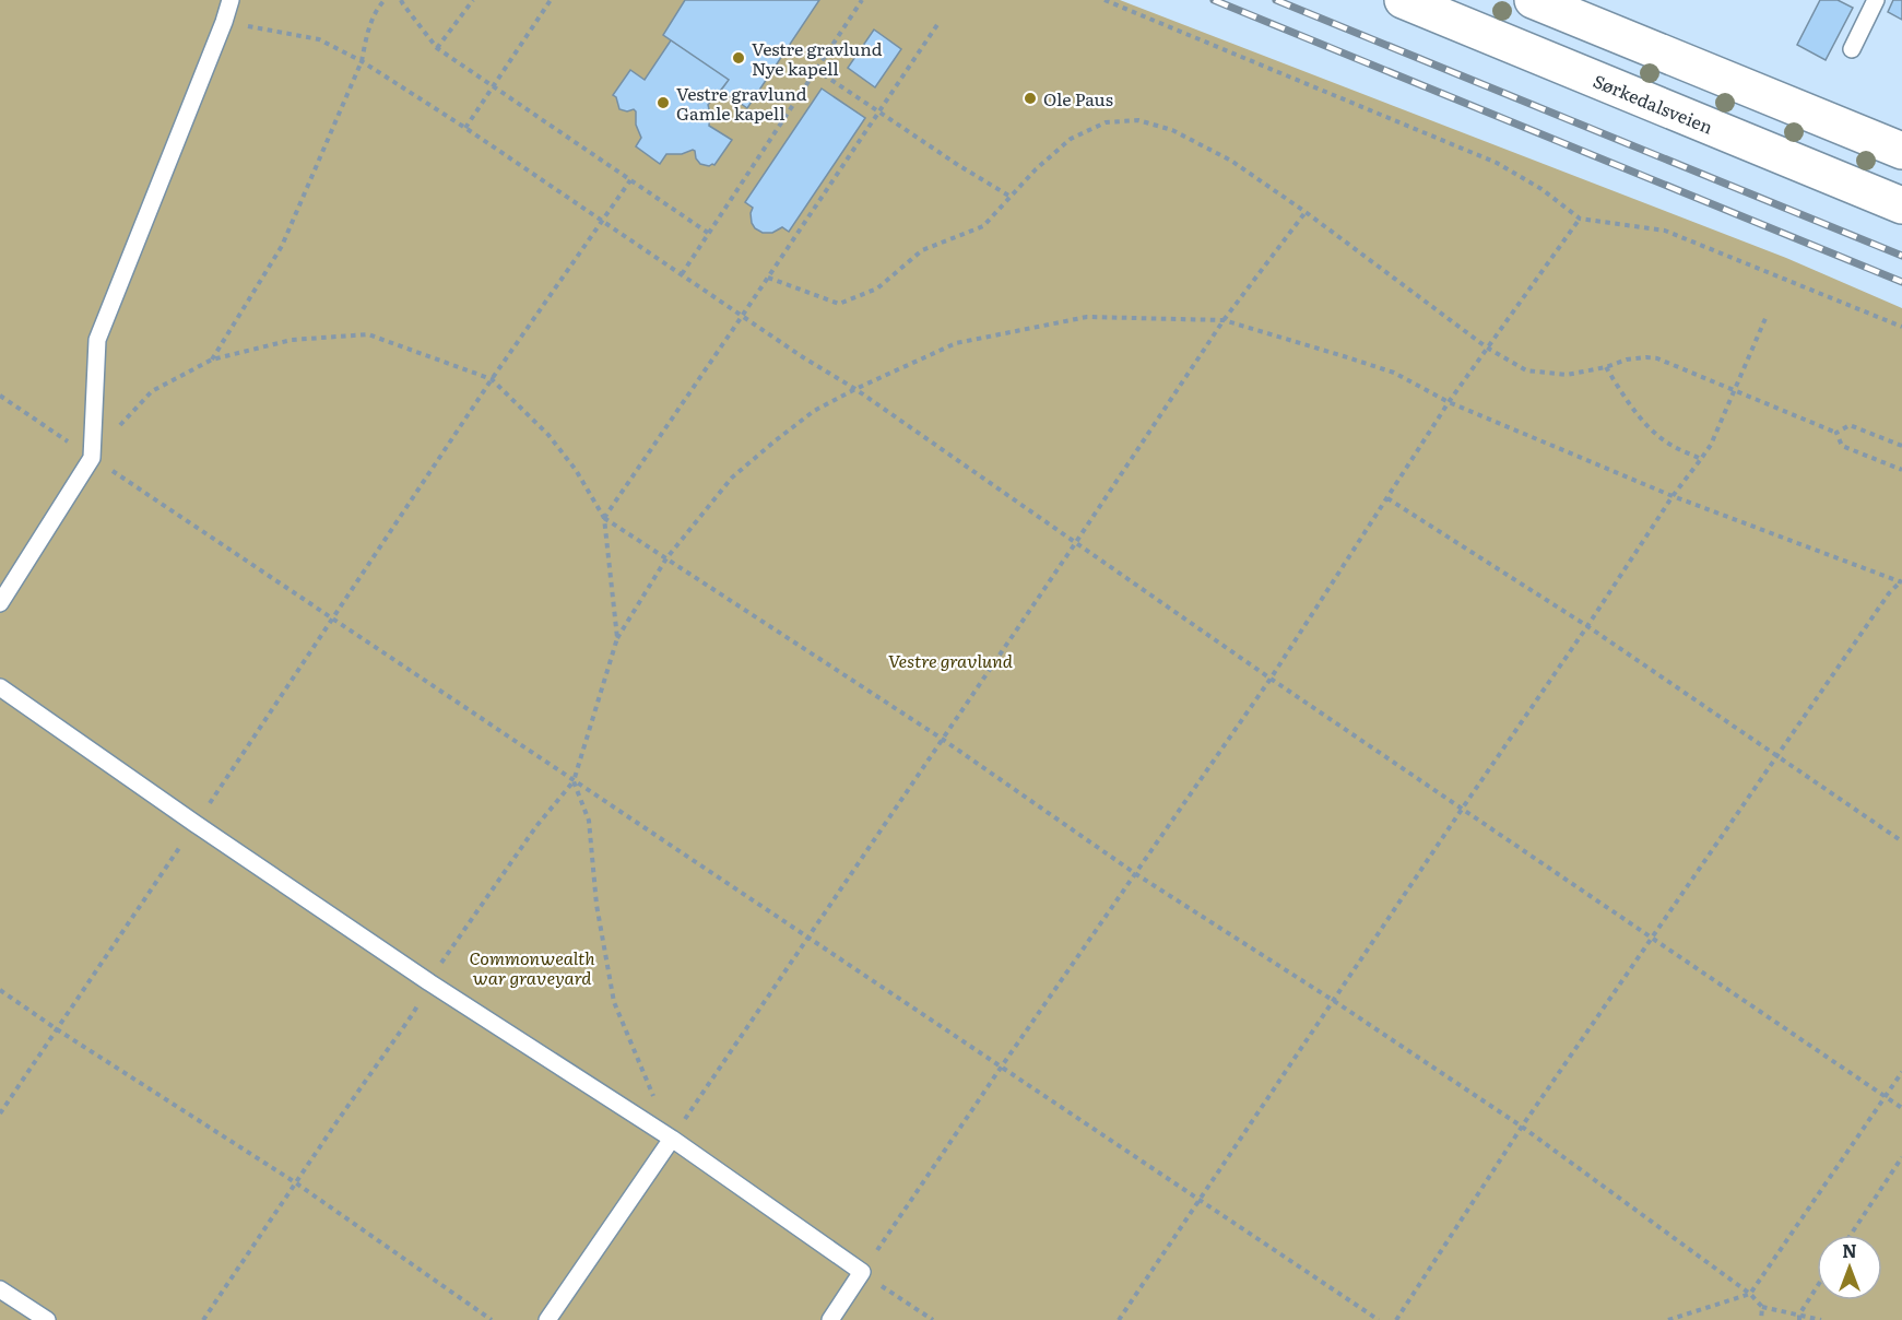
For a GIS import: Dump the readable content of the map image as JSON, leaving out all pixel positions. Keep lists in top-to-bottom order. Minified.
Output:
{"streets":{"main road":["Sørkedalsveien"]},"parks":["Vestre gravlund","Commonwealth war graveyard"],"places":["Vestre gravlund Nye kapell","Ole Paus","Vestre gravlund Gamle kapell"],"north":"top"}
